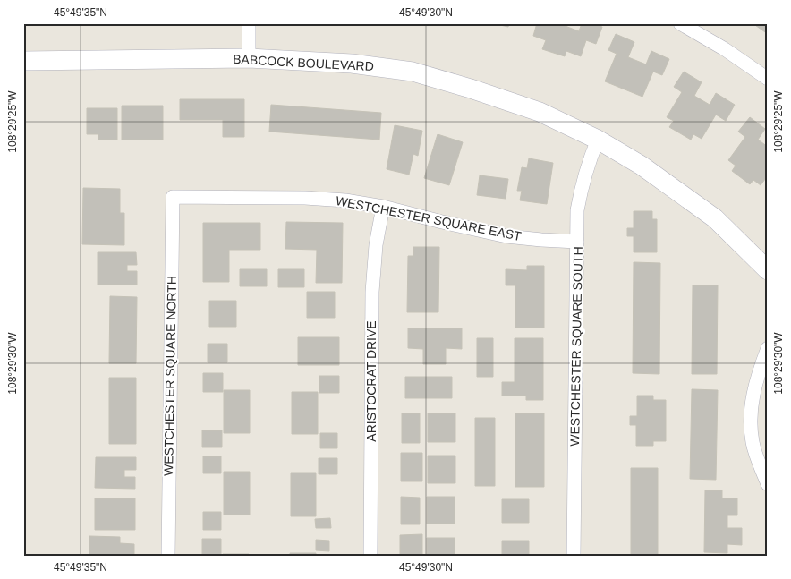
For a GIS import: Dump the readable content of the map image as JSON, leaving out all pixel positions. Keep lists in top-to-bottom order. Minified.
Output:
{"streets":{"street":["BABCOCK BOULEVARD","WESTCHESTER SQUARE EAST","WESTCHESTER SQUARE SOUTH","WESTCHESTER SQUARE NORTH","ARISTOCRAT DRIVE"]},"crossings":[["BABCOCK BOULEVARD","WESTCHESTER SQUARE SOUTH"],["WESTCHESTER SQUARE EAST","WESTCHESTER SQUARE SOUTH"],["WESTCHESTER SQUARE EAST","WESTCHESTER SQUARE NORTH"],["WESTCHESTER SQUARE EAST","ARISTOCRAT DRIVE"]],"coordinates":["45°49'35\"N","45°49'30\"N","108°29'25\"W","108°29'30\"W"]}
